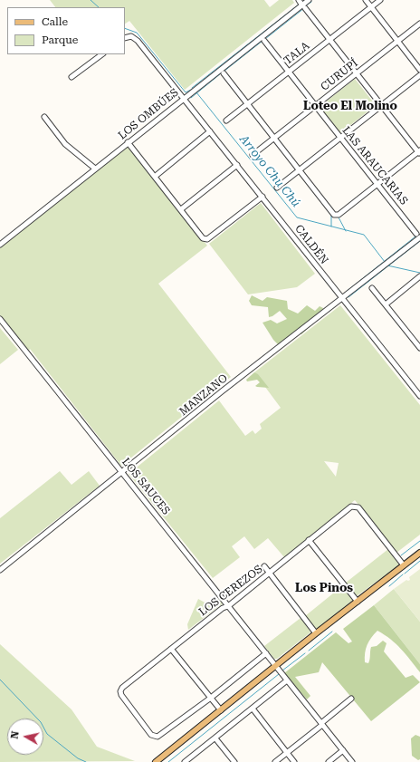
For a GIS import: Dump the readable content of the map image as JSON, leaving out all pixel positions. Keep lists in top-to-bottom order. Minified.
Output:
{"streets":{"street":["TALA","CURUPÍ","LOS OMBÚES","LAS ARAUCARIAS","CALDÉN","MANZANO","LOS SAUCES","LOS CEREZOS"]},"crossings":[["TALA","LAS ARAUCARIAS"],["CURUPÍ","LAS ARAUCARIAS"],["LOS OMBÚES","CALDÉN"],["LAS ARAUCARIAS","MANZANO"],["CALDÉN","MANZANO"],["MANZANO","LOS SAUCES"],["LOS SAUCES","LOS CEREZOS"]],"districts":["Loteo El Molino","Los Pinos"],"water":["Arroyo Chu Chú"],"legend":["Calle","Parque"],"north":"left"}
